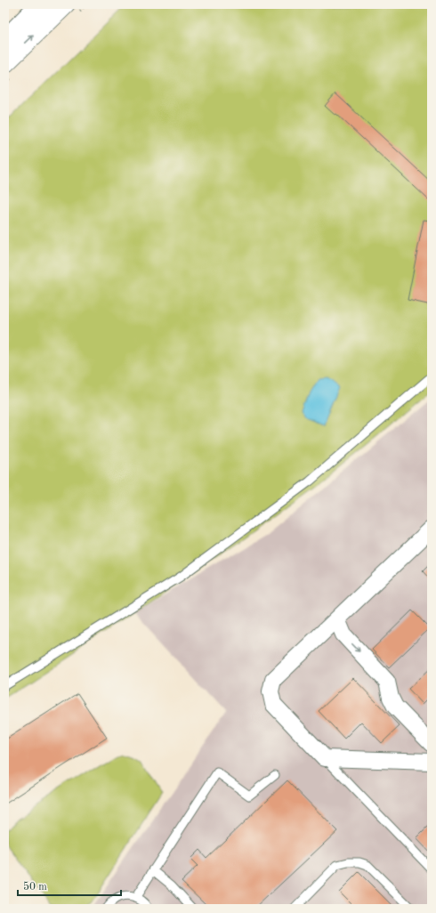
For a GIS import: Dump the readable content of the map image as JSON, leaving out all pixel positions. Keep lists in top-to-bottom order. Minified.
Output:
{"scale_bar":"50 m"}
